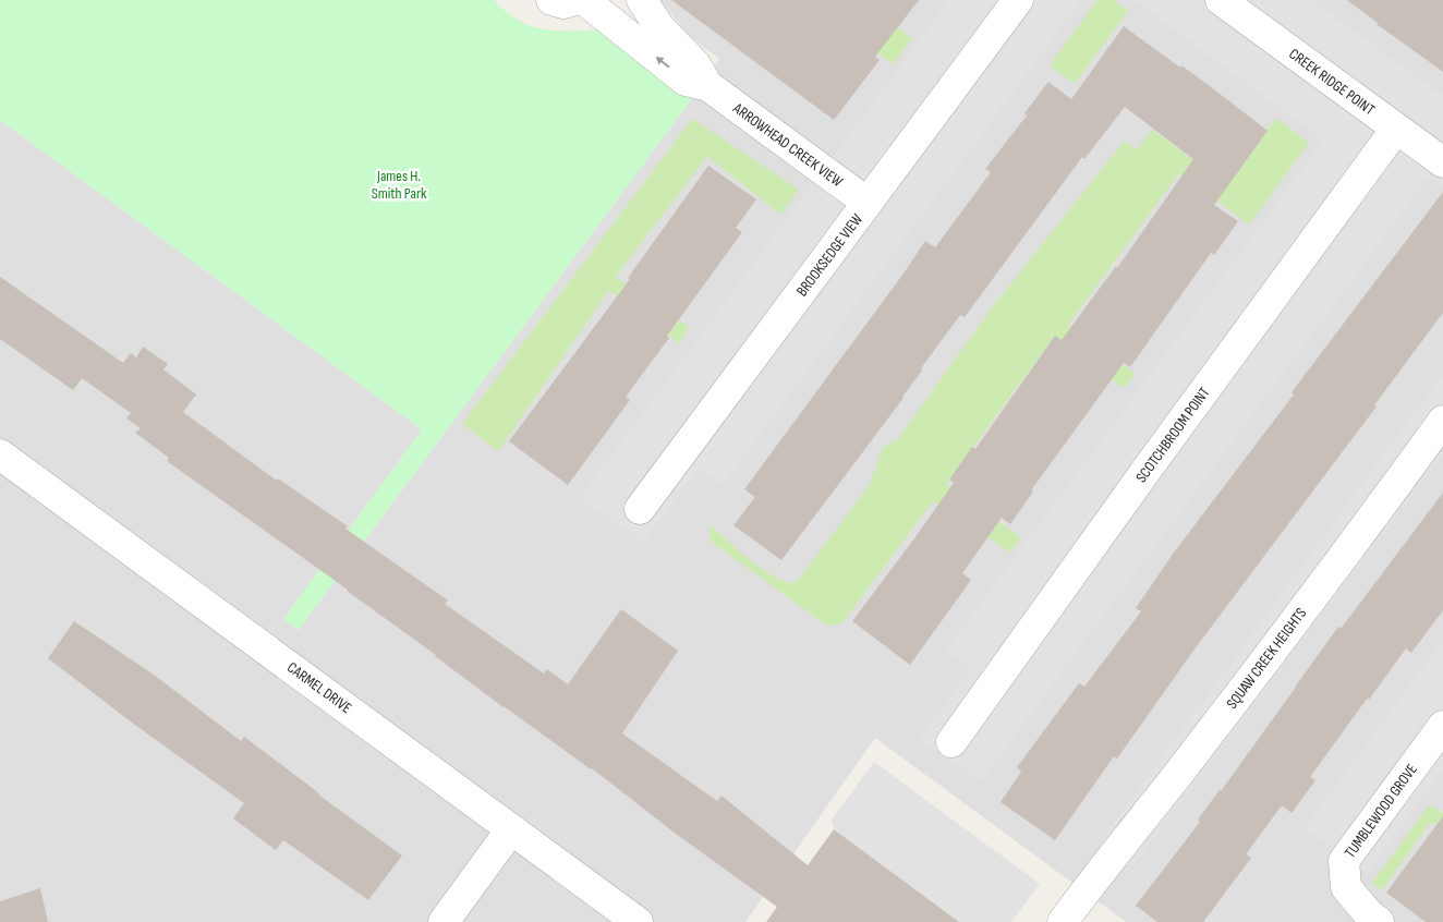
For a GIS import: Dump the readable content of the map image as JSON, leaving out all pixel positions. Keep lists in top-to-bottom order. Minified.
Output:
{"streets":{"street":["CREEK RIDGE POINT","ARROWHEAD CREEK VIEW","BROOKSEDGE VIEW","SCOTCHBROOM POINT","SQUAW CREEK HEIGHTS","CARMEL DRIVE","TUMBLEWOOD GROVE"]},"crossings":[["CREEK RIDGE POINT","SCOTCHBROOM POINT"],["ARROWHEAD CREEK VIEW","BROOKSEDGE VIEW"]],"parks":["James H. Smith Park"]}
